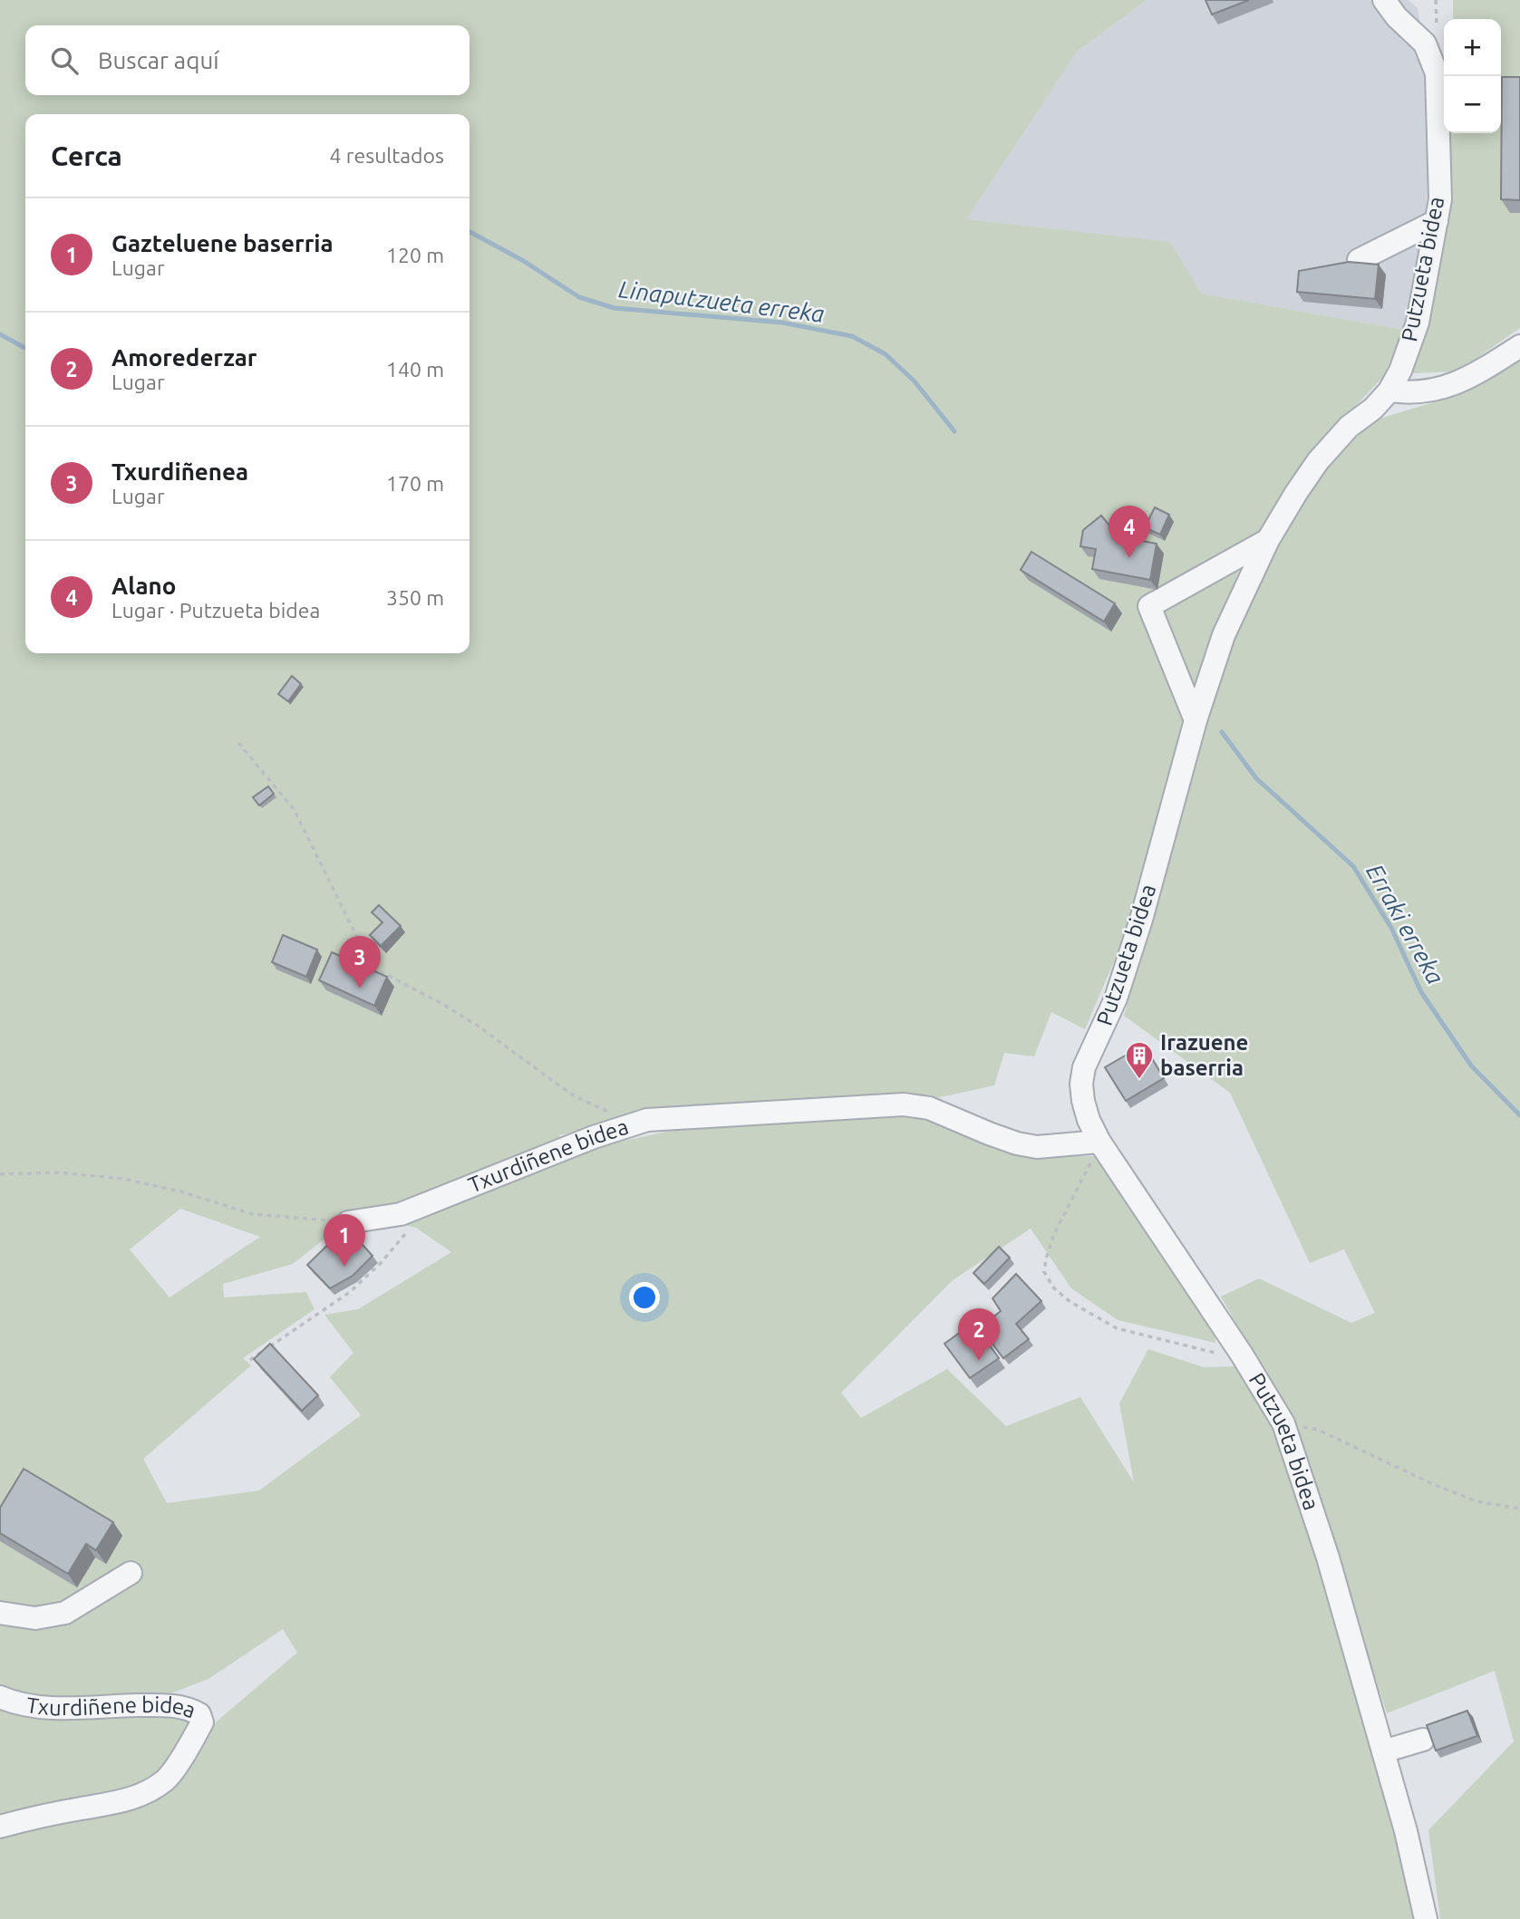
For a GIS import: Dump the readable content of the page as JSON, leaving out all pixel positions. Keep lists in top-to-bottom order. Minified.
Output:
{"streets":{"street":["Putzueta bidea","Txurdiñene bidea"]},"crossings":[["Putzueta bidea","Txurdiñene bidea"]],"water":["Linaputzueta erreka","Erraki erreka"],"places":{"building":["Irazuene baserria"]},"page":{"map_buttons":["+","−"],"search":"Buscar aquí","heading":["Cerca","4 resultados"],"list":[{"mark":"1","name":"Gazteluene baserria","note":"Lugar","value":"120 m"},{"mark":"2","name":"Amorederzar","note":"Lugar","value":"140 m"},{"mark":"3","name":"Txurdiñenea","note":"Lugar","value":"170 m"},{"mark":"4","name":"Alano","note":"Lugar · Putzueta bidea","value":"350 m"}],"pins":["4","3","1","2"]}}
